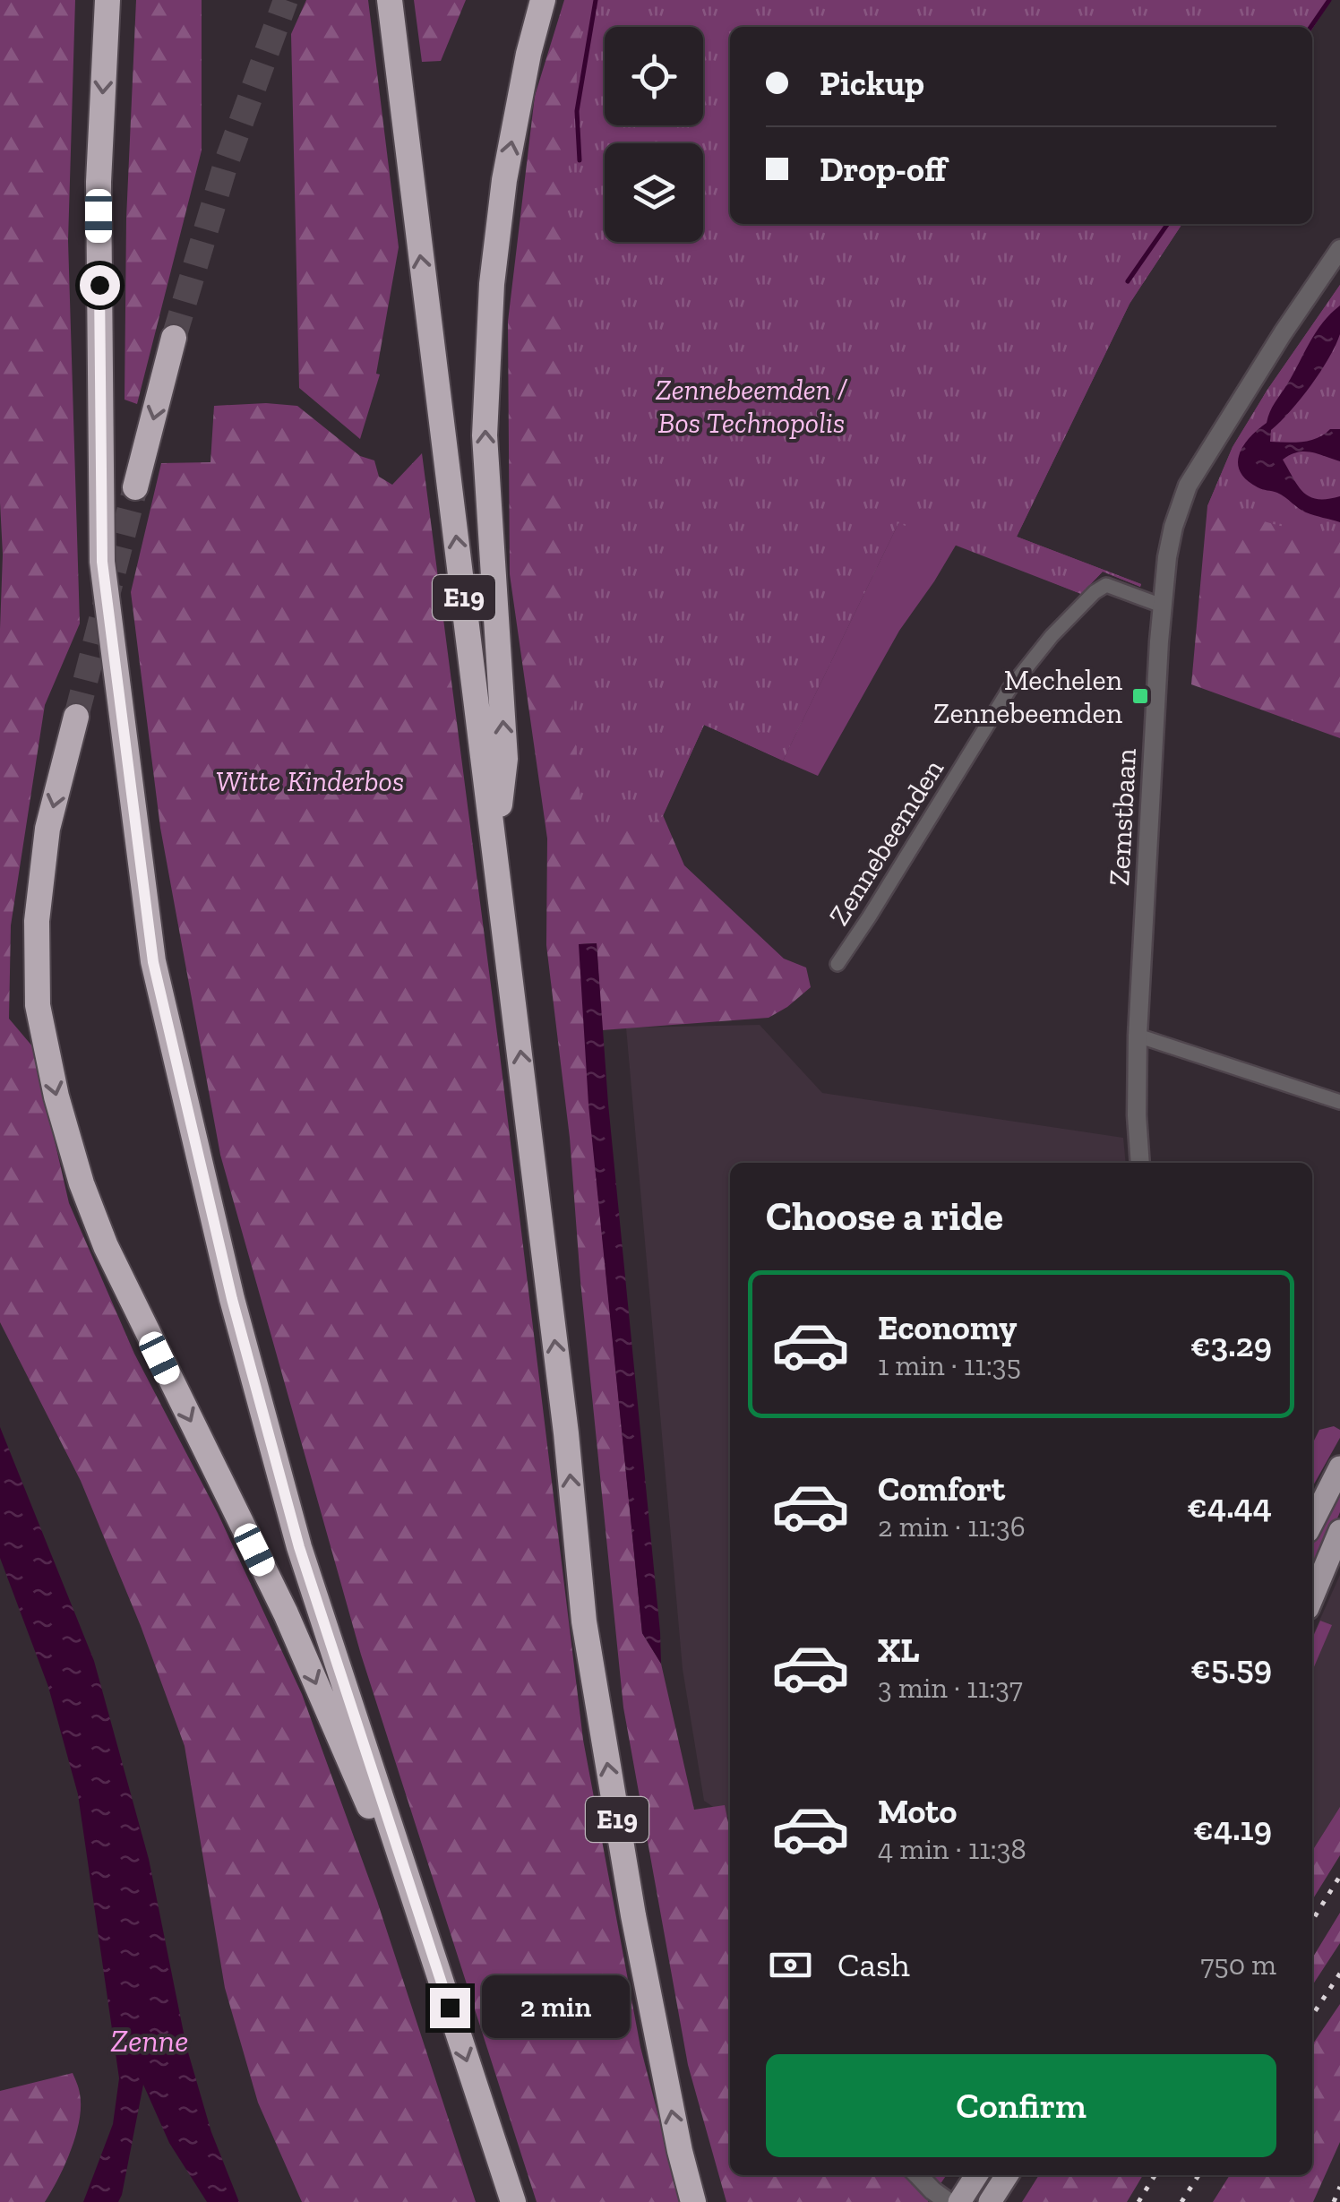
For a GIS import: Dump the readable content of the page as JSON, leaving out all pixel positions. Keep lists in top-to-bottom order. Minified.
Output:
{"streets":{"highway":["E19"],"street":["Zemstbaan","Zennebeemden"]},"crossings":[["Zemstbaan","Zennebeemden"]],"water":["Zenne"],"parks":["Zennebeemden / Bos Technopolis","Witte Kinderbos"],"places":{"transit":["Mechelen Zennebeemden"]},"page":{"banner":["Pickup","Drop-off"],"heading":"Choose a ride","list":[{"name":"Economy","note":"1 min · 11:35","value":"€3.29"},{"name":"Comfort","note":"2 min · 11:36","value":"€4.44"},{"name":"XL","note":"3 min · 11:37","value":"€5.59"},{"name":"Moto","note":"4 min · 11:38","value":"€4.19"}],"pay":["Cash","750 m"],"bubble":"2 min","buttons":"Confirm"}}
